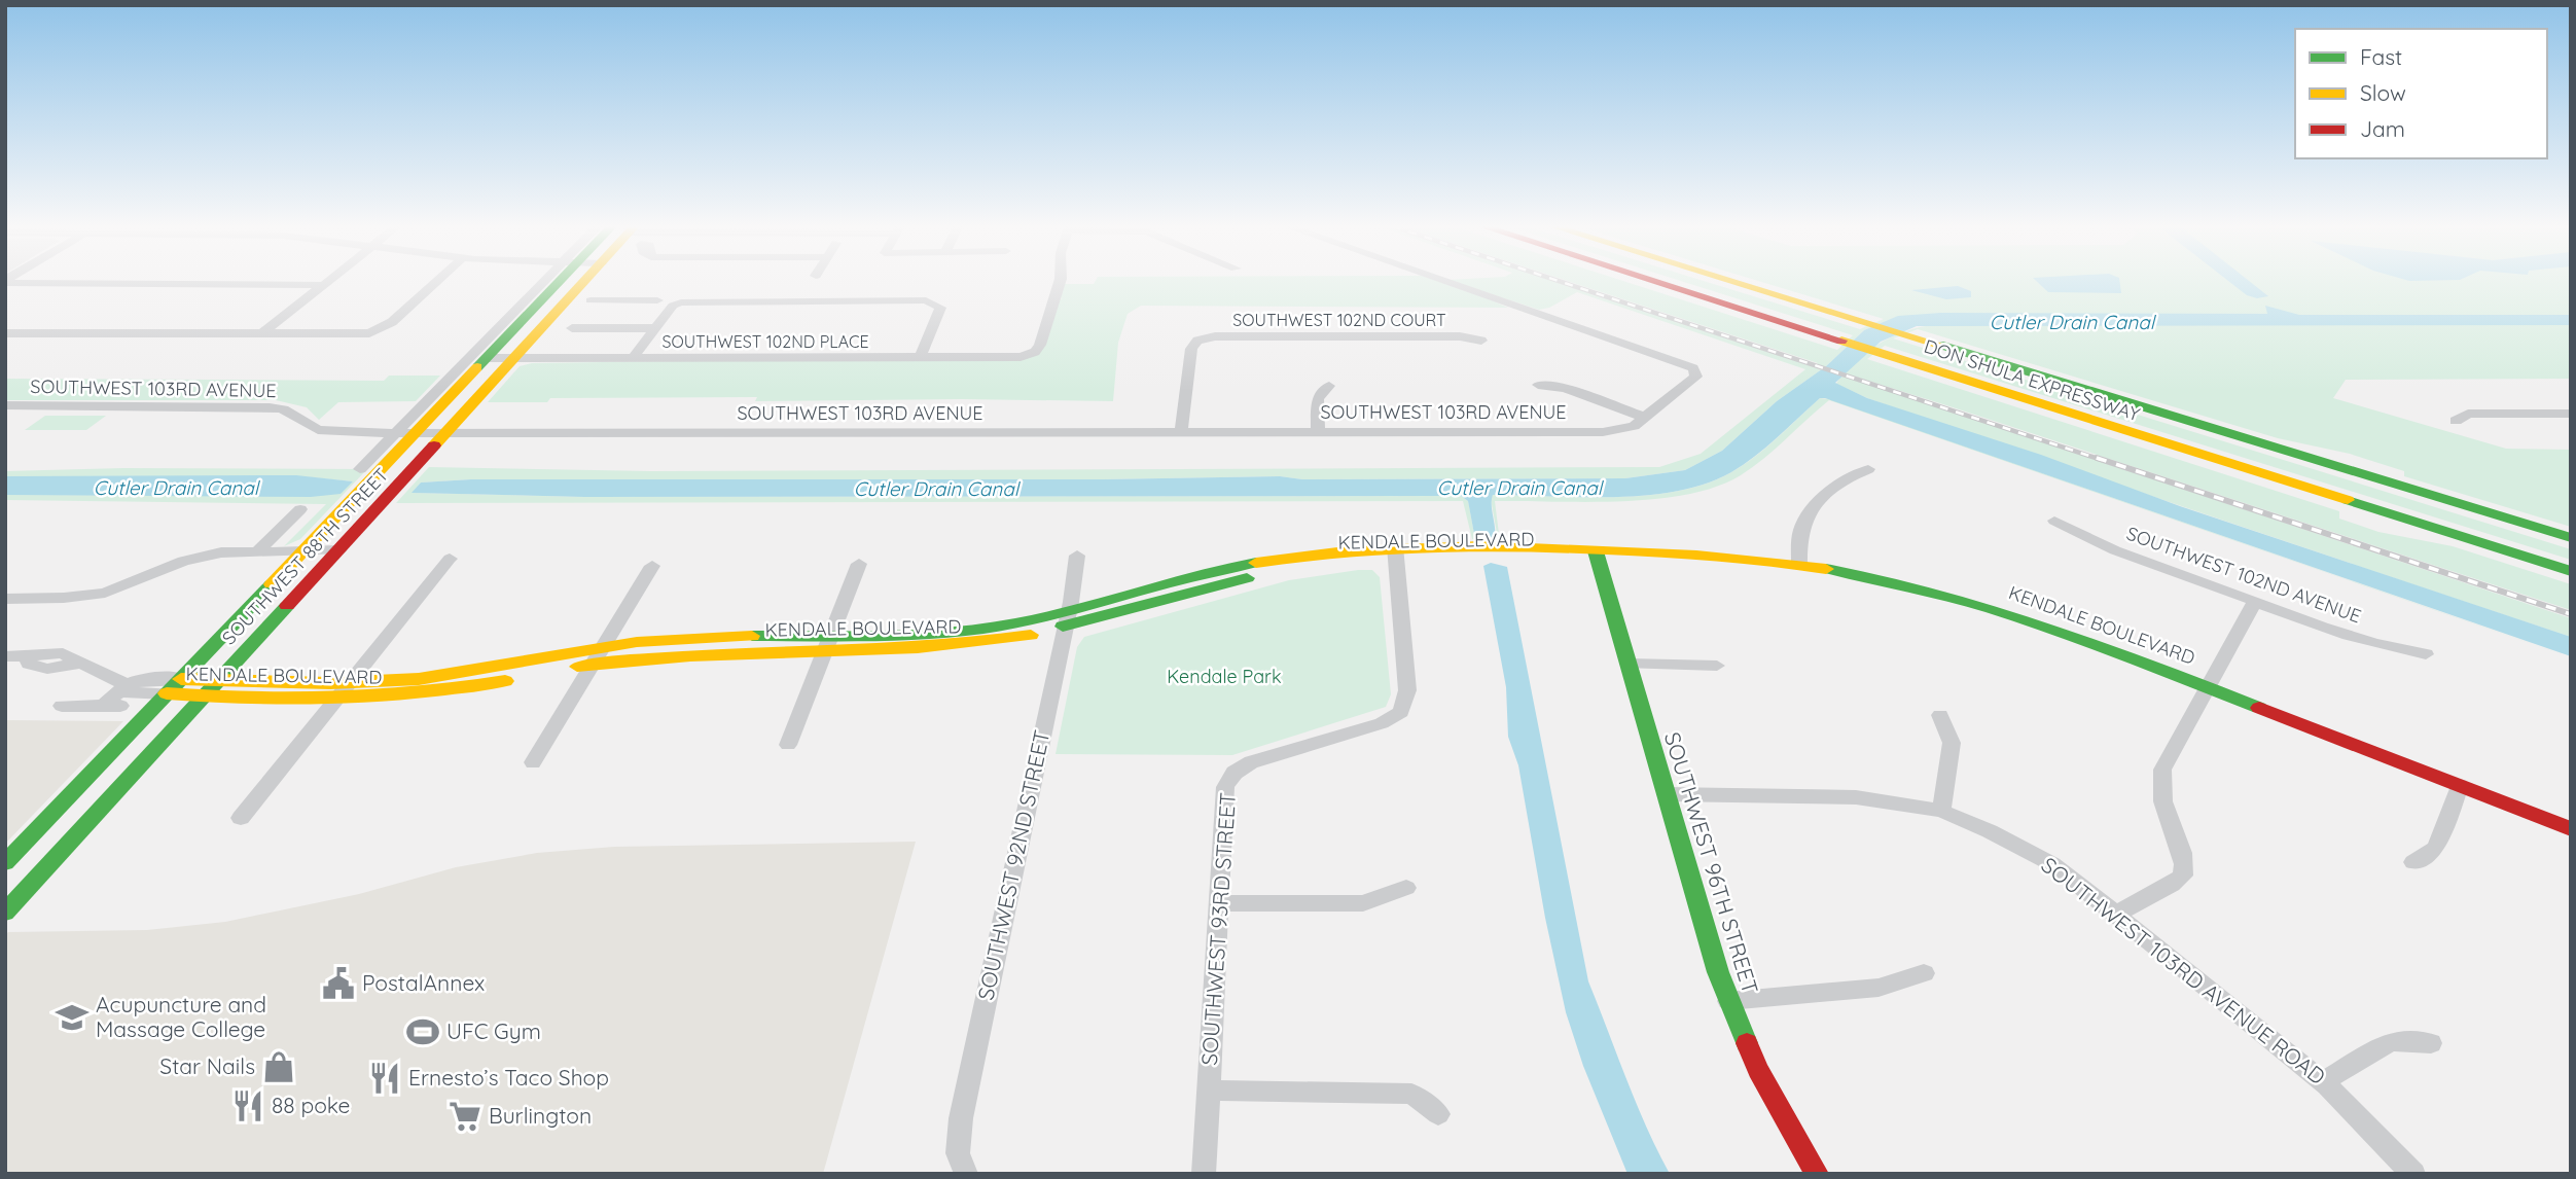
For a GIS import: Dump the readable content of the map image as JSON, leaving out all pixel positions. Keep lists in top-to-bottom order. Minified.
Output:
{"streets":{"main road":["DON SHULA EXPRESSWAY","KENDALE BOULEVARD","SOUTHWEST 88TH STREET","SOUTHWEST 96TH STREET"],"street":["SOUTHWEST 102ND COURT","SOUTHWEST 102ND PLACE","SOUTHWEST 103RD AVENUE","SOUTHWEST 102ND AVENUE","SOUTHWEST 92ND STREET","SOUTHWEST 93RD STREET","SOUTHWEST 103RD AVENUE ROAD"]},"crossings":[["SOUTHWEST 102ND COURT","SOUTHWEST 103RD AVENUE"],["SOUTHWEST 102ND PLACE","SOUTHWEST 88TH STREET"],["SOUTHWEST 103RD AVENUE","SOUTHWEST 88TH STREET"],["KENDALE BOULEVARD","SOUTHWEST 88TH STREET"],["KENDALE BOULEVARD","SOUTHWEST 96TH STREET"],["KENDALE BOULEVARD","SOUTHWEST 92ND STREET"],["KENDALE BOULEVARD","SOUTHWEST 93RD STREET"],["SOUTHWEST 96TH STREET","SOUTHWEST 103RD AVENUE ROAD"]],"water":["Cutler Drain Canal"],"parks":["Kendale Park"],"places":{"public building":["PostalAnnex"],"school or university":["Acupuncture and Massage College"],"sports":["UFC Gym"],"shop":["Star Nails"],"restaurant":["Ernesto’s Taco Shop","88 poke"],"supermarket":["Burlington"]},"legend":["Fast","Slow","Jam"]}
